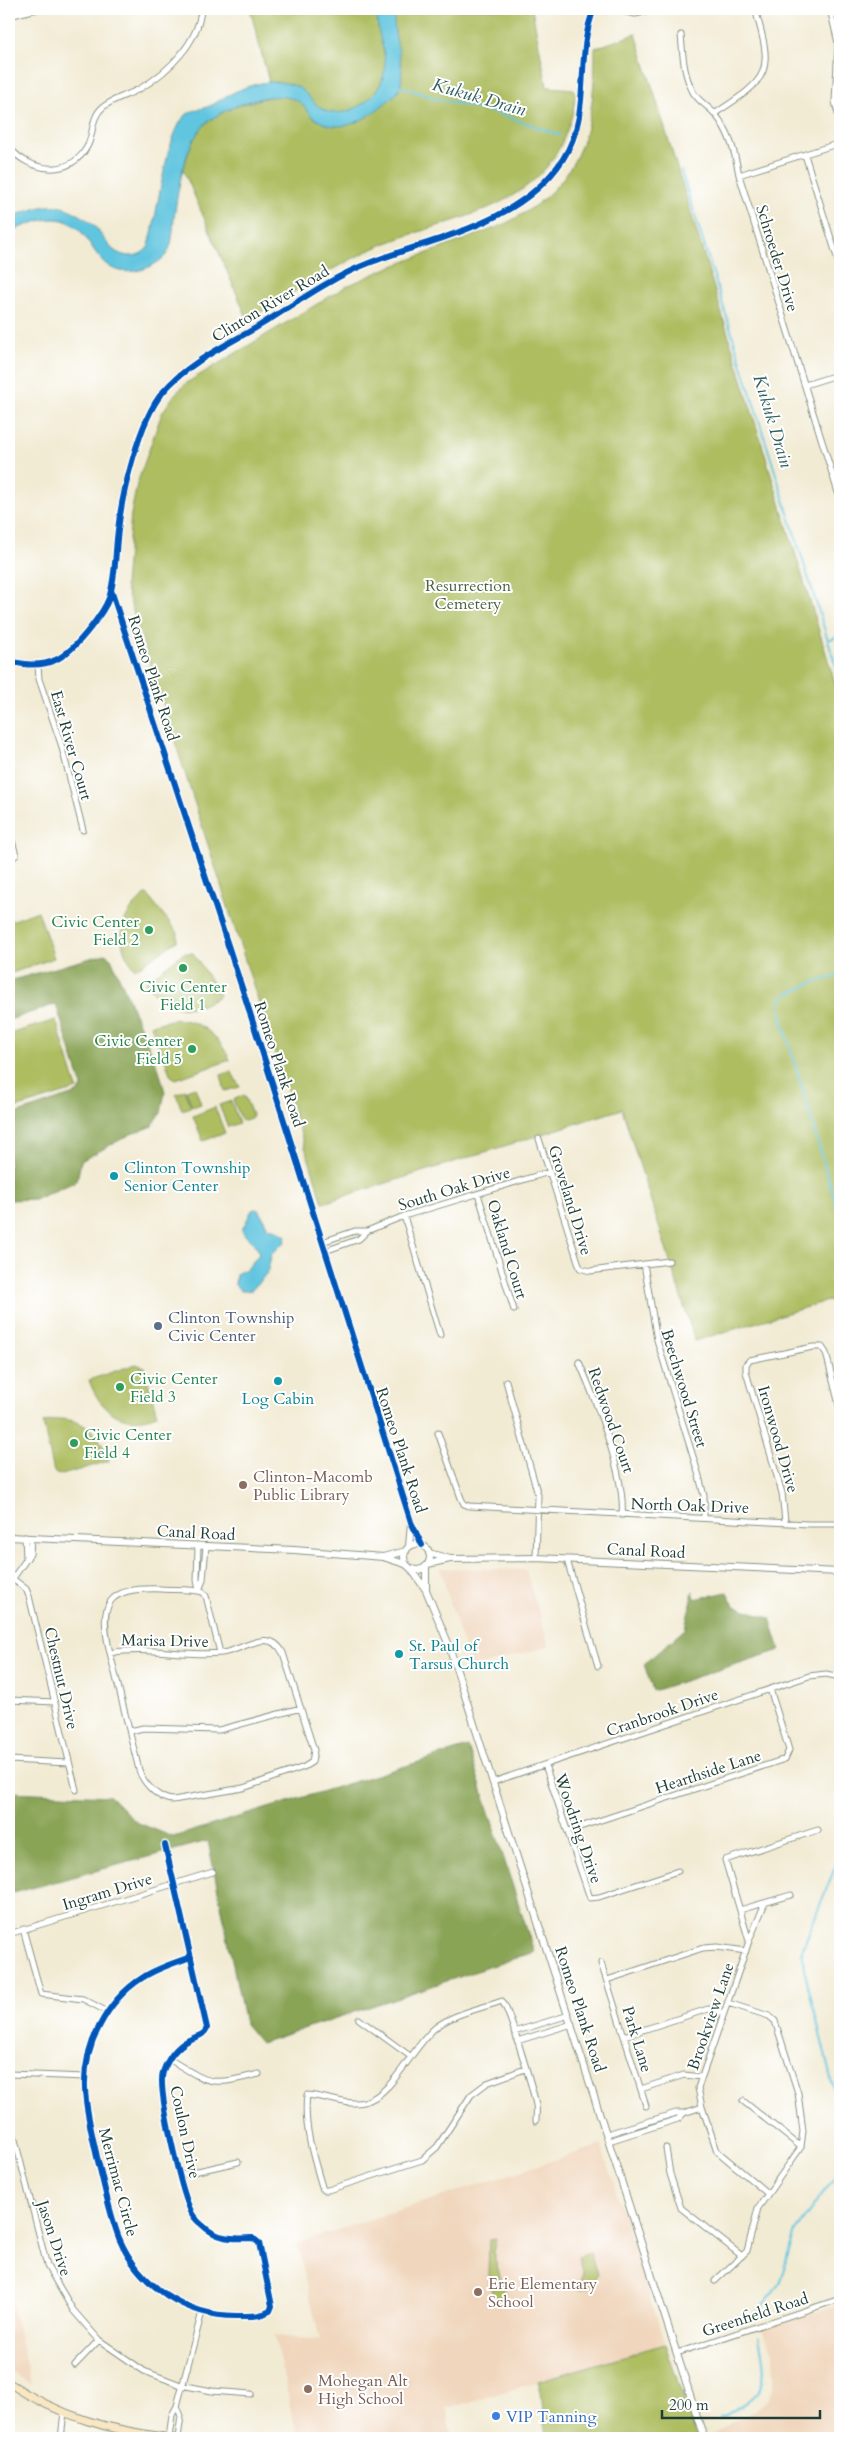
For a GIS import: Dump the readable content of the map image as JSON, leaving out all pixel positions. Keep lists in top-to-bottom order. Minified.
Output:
{"streets":{"street":["Schroeder Drive","Clinton River Road","Romeo Plank Road","East River Court","South Oak Drive","Groveland Drive","Oakland Court","Beechwood Street","Redwood Court","Ironwood Drive","North Oak Drive","Canal Road","Marisa Drive","Chestnut Drive","Cranbrook Drive","Hearthside Lane","Woodring Drive","Ingram Drive","Brookview Lane","Park Lane","Coulon Drive","Merrimac Circle","Jason Drive","Greenfield Road"]},"crossings":[["Clinton River Road","Romeo Plank Road"],["Clinton River Road","East River Court"],["Romeo Plank Road","South Oak Drive"],["Romeo Plank Road","Canal Road"],["Romeo Plank Road","Cranbrook Drive"],["Romeo Plank Road","Greenfield Road"],["South Oak Drive","Groveland Drive"],["South Oak Drive","Oakland Court"],["Groveland Drive","Beechwood Street"],["Beechwood Street","North Oak Drive"],["Redwood Court","North Oak Drive"],["Ironwood Drive","North Oak Drive"],["Cranbrook Drive","Hearthside Lane"],["Cranbrook Drive","Woodring Drive"],["Hearthside Lane","Woodring Drive"],["Ingram Drive","Coulon Drive"],["Coulon Drive","Merrimac Circle"]],"water":["Kukuk Drain"],"parks":["Resurrection Cemetery"],"places":["Civic Center Field 2","Civic Center Field 1","Civic Center Field 5","Clinton Township Senior Center","Clinton Township Civic Center","Log Cabin","Civic Center Field 3","Civic Center Field 4","Clinton-Macomb Public Library","St. Paul of Tarsus Church","Erie Elementary School","Mohegan Alt High School","VIP Tanning"],"scale_bar":"200 m"}
